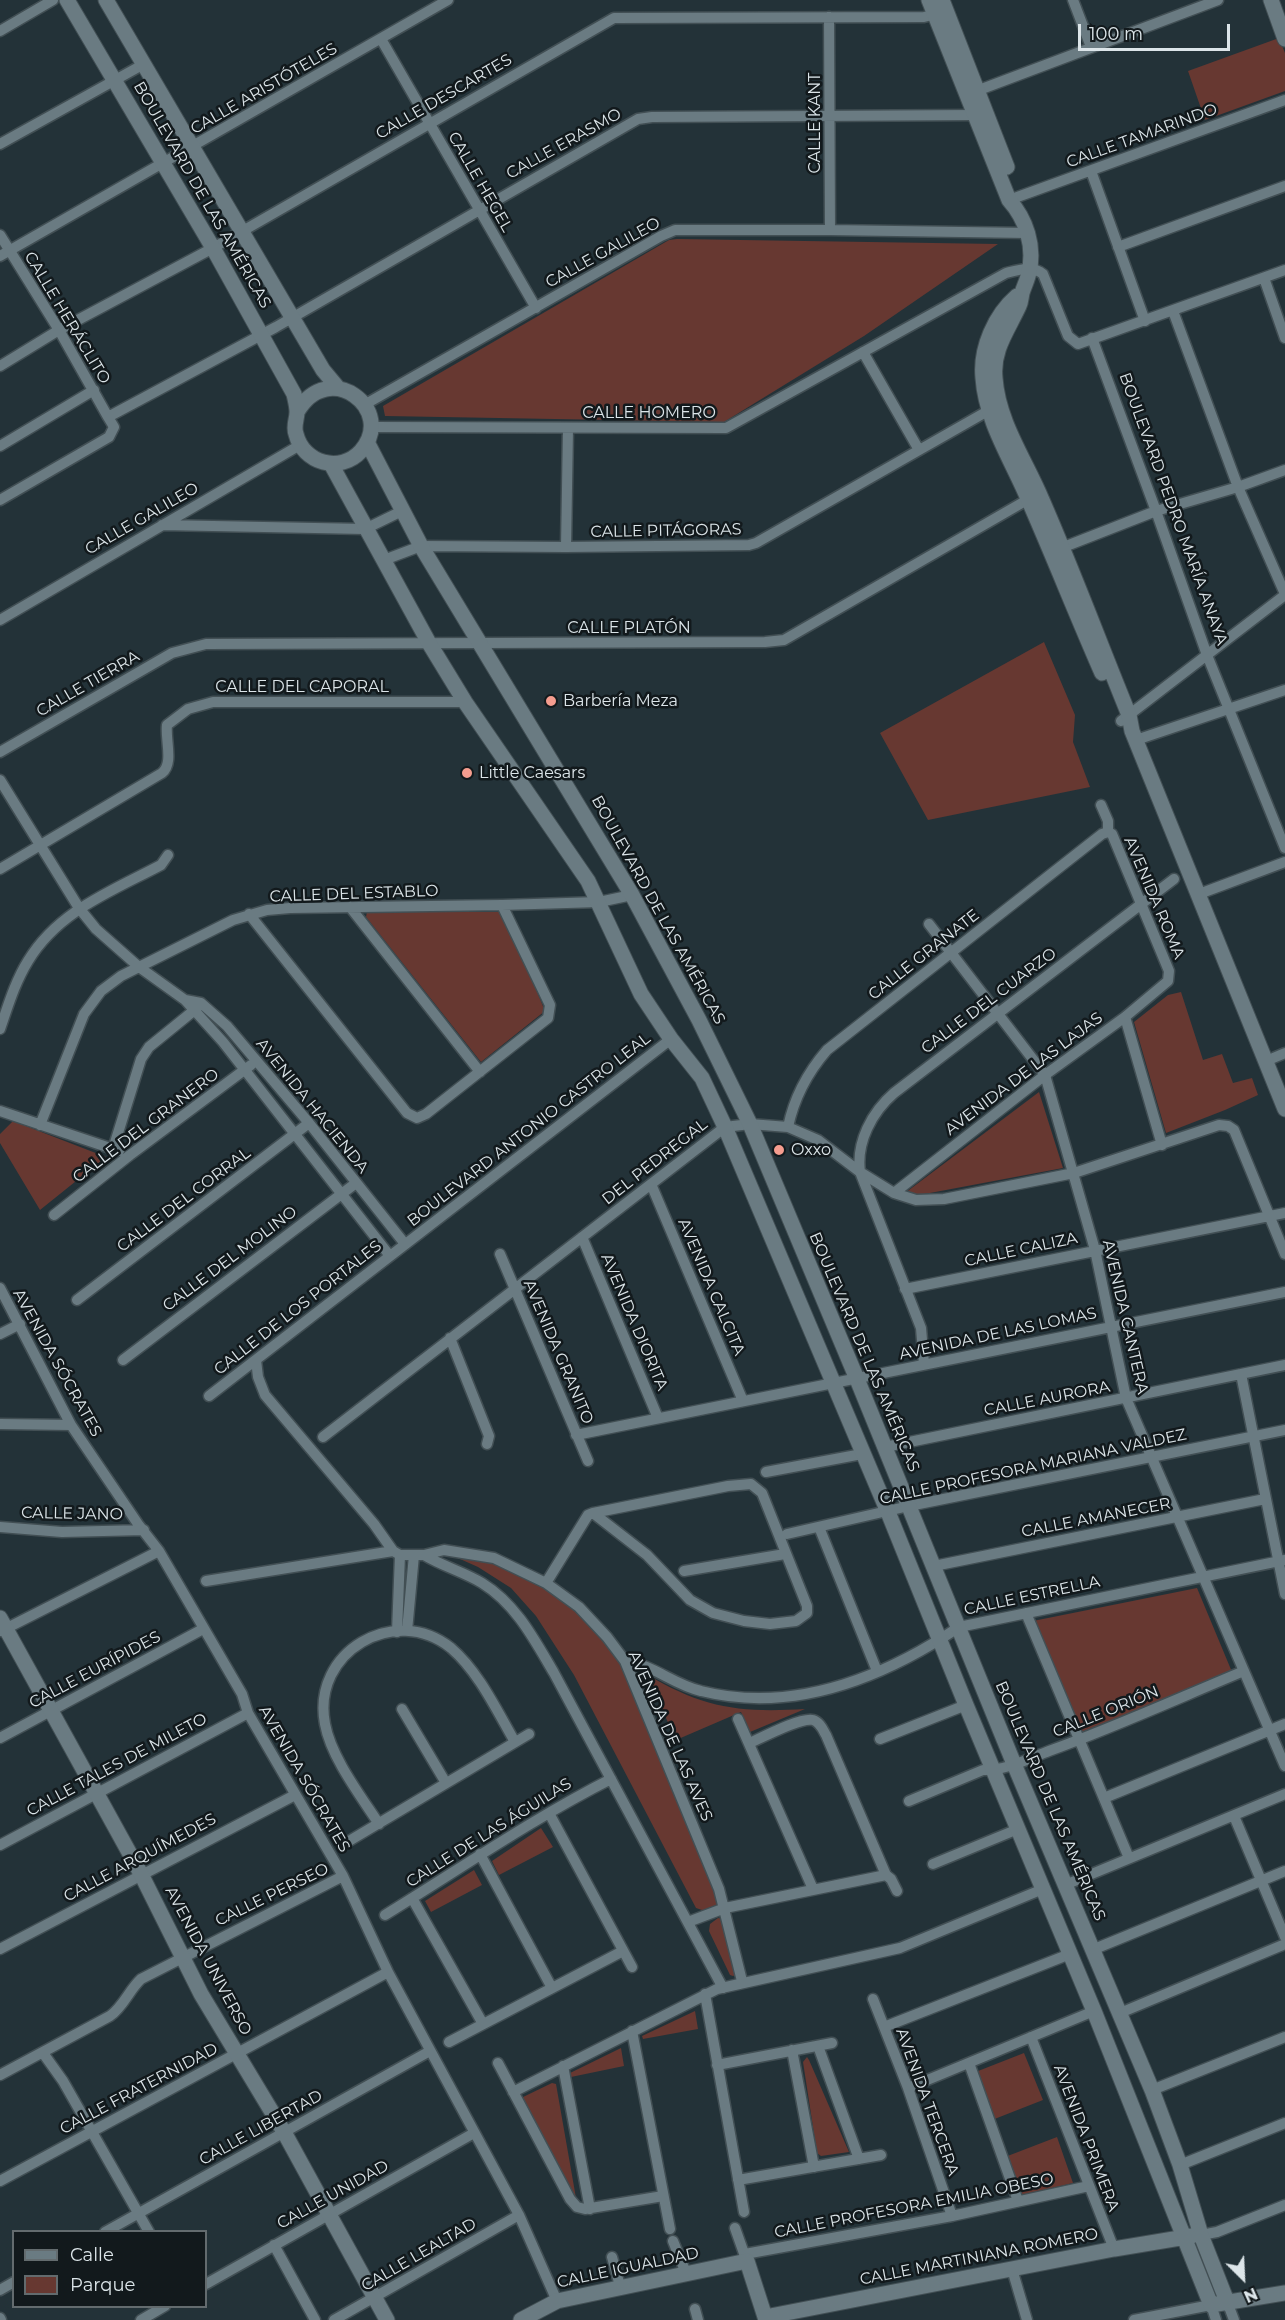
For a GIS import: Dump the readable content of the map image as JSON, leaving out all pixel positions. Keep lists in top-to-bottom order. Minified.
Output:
{"streets":{"main road":["BOULEVARD DE LAS AMÉRICAS","AVENIDA UNIVERSO","CALLE MARTINIANA ROMERO","CALLE IGUALDAD"],"street":["CALLE ARISTÓTELES","CALLE DESCARTES","CALLE KANT","CALLE TAMARINDO","CALLE ERASMO","CALLE HEGEL","CALLE GALILEO","CALLE HERÁCLITO","CALLE HOMERO","BOULEVARD PEDRO MARÍA ANAYA","CALLE PITÁGORAS","CALLE PLATÓN","CALLE TIERRA","CALLE DEL CAPORAL","CALLE DEL ESTABLO","AVENIDA ROMA","CALLE GRANATE","CALLE DEL CUARZO","AVENIDA DE LAS LAJAS","AVENIDA HACIENDA","CALLE DEL GRANERO","BOULEVARD ANTONIO CASTRO LEAL","DEL PEDREGAL","CALLE DEL CORRAL","CALLE CALIZA","CALLE DEL MOLINO","AVENIDA CALCITA","CALLE DE LOS PORTALES","AVENIDA CANTERA","AVENIDA DIORITA","AVENIDA DE LAS LOMAS","AVENIDA GRANITO","AVENIDA SÓCRATES","CALLE AURORA","CALLE PROFESORA MARIANA VALDEZ","CALLE JANO","CALLE AMANECER","CALLE ESTRELLA","CALLE EURÍPIDES","CALLE ORIÓN","AVENIDA DE LAS AVES","CALLE TALES DE MILETO","CALLE DE LAS ÁGUILAS","CALLE ARQUÍMEDES","CALLE PERSEO","CALLE FRATERNIDAD","AVENIDA TERCERA","CALLE LIBERTAD","AVENIDA PRIMERA","CALLE UNIDAD","CALLE PROFESORA EMILIA OBESO","CALLE LEALTAD"]},"crossings":[["CALLE ARISTÓTELES","CALLE HEGEL"],["CALLE ARISTÓTELES","BOULEVARD DE LAS AMÉRICAS"],["CALLE ARISTÓTELES","CALLE HERÁCLITO"],["CALLE DESCARTES","CALLE KANT"],["CALLE DESCARTES","CALLE HEGEL"],["CALLE DESCARTES","BOULEVARD DE LAS AMÉRICAS"],["CALLE DESCARTES","CALLE HERÁCLITO"],["CALLE KANT","CALLE ERASMO"],["CALLE KANT","CALLE GALILEO"],["CALLE ERASMO","CALLE HEGEL"],["CALLE ERASMO","BOULEVARD DE LAS AMÉRICAS"],["CALLE ERASMO","CALLE HERÁCLITO"],["CALLE HEGEL","CALLE GALILEO"],["BOULEVARD DE LAS AMÉRICAS","CALLE GALILEO"],["BOULEVARD DE LAS AMÉRICAS","CALLE HOMERO"],["BOULEVARD DE LAS AMÉRICAS","CALLE PITÁGORAS"],["BOULEVARD DE LAS AMÉRICAS","CALLE PLATÓN"],["BOULEVARD DE LAS AMÉRICAS","CALLE DEL ESTABLO"],["BOULEVARD DE LAS AMÉRICAS","DEL PEDREGAL"],["BOULEVARD DE LAS AMÉRICAS","AVENIDA DE LAS LOMAS"],["BOULEVARD DE LAS AMÉRICAS","CALLE AURORA"],["BOULEVARD DE LAS AMÉRICAS","CALLE PROFESORA MARIANA VALDEZ"],["BOULEVARD DE LAS AMÉRICAS","CALLE AMANECER"],["BOULEVARD DE LAS AMÉRICAS","CALLE ESTRELLA"],["BOULEVARD DE LAS AMÉRICAS","CALLE ORIÓN"],["BOULEVARD DE LAS AMÉRICAS","CALLE MARTINIANA ROMERO"],["CALLE GALILEO","CALLE HOMERO"],["CALLE PLATÓN","CALLE TIERRA"],["CALLE DEL CAPORAL","AVENIDA HACIENDA"],["CALLE DEL ESTABLO","AVENIDA HACIENDA"],["AVENIDA ROMA","CALLE GRANATE"],["AVENIDA ROMA","CALLE DEL CUARZO"],["AVENIDA ROMA","AVENIDA DE LAS LAJAS"],["CALLE GRANATE","DEL PEDREGAL"],["CALLE GRANATE","AVENIDA CANTERA"],["CALLE DEL CUARZO","DEL PEDREGAL"],["CALLE DEL CUARZO","AVENIDA CANTERA"],["AVENIDA DE LAS LAJAS","DEL PEDREGAL"],["AVENIDA DE LAS LAJAS","AVENIDA CANTERA"],["AVENIDA HACIENDA","CALLE DEL GRANERO"],["AVENIDA HACIENDA","BOULEVARD ANTONIO CASTRO LEAL"],["AVENIDA HACIENDA","CALLE DEL CORRAL"],["AVENIDA HACIENDA","CALLE DEL MOLINO"],["AVENIDA HACIENDA","CALLE DE LOS PORTALES"],["BOULEVARD ANTONIO CASTRO LEAL","CALLE DE LOS PORTALES"],["DEL PEDREGAL","CALLE CALIZA"],["DEL PEDREGAL","AVENIDA CALCITA"],["DEL PEDREGAL","AVENIDA CANTERA"],["DEL PEDREGAL","AVENIDA DIORITA"],["DEL PEDREGAL","AVENIDA GRANITO"],["CALLE CALIZA","AVENIDA CANTERA"],["AVENIDA CALCITA","AVENIDA DE LAS LOMAS"],["AVENIDA CANTERA","AVENIDA DE LAS LOMAS"],["AVENIDA CANTERA","CALLE AURORA"],["AVENIDA CANTERA","CALLE PROFESORA MARIANA VALDEZ"],["AVENIDA CANTERA","CALLE AMANECER"],["AVENIDA CANTERA","CALLE ESTRELLA"],["AVENIDA CANTERA","CALLE ORIÓN"],["AVENIDA DIORITA","AVENIDA DE LAS LOMAS"],["AVENIDA DE LAS LOMAS","AVENIDA GRANITO"],["AVENIDA SÓCRATES","CALLE JANO"],["AVENIDA SÓCRATES","CALLE EURÍPIDES"],["AVENIDA SÓCRATES","CALLE TALES DE MILETO"],["AVENIDA SÓCRATES","CALLE ARQUÍMEDES"],["AVENIDA SÓCRATES","CALLE PERSEO"],["AVENIDA SÓCRATES","CALLE FRATERNIDAD"],["AVENIDA SÓCRATES","CALLE LIBERTAD"],["AVENIDA SÓCRATES","CALLE UNIDAD"],["AVENIDA SÓCRATES","CALLE LEALTAD"],["AVENIDA SÓCRATES","CALLE IGUALDAD"],["CALLE ESTRELLA","AVENIDA DE LAS AVES"],["CALLE EURÍPIDES","AVENIDA UNIVERSO"],["AVENIDA DE LAS AVES","CALLE DE LAS ÁGUILAS"],["CALLE TALES DE MILETO","AVENIDA UNIVERSO"],["CALLE ARQUÍMEDES","AVENIDA UNIVERSO"],["CALLE PERSEO","AVENIDA UNIVERSO"],["AVENIDA UNIVERSO","CALLE FRATERNIDAD"],["AVENIDA UNIVERSO","CALLE LIBERTAD"],["AVENIDA UNIVERSO","CALLE UNIDAD"],["AVENIDA UNIVERSO","CALLE LEALTAD"],["AVENIDA TERCERA","CALLE PROFESORA EMILIA OBESO"],["AVENIDA PRIMERA","CALLE PROFESORA EMILIA OBESO"],["AVENIDA PRIMERA","CALLE MARTINIANA ROMERO"],["CALLE PROFESORA EMILIA OBESO","CALLE IGUALDAD"]],"places":["Barbería Meza","Little Caesars","Oxxo"],"legend":["Calle","Parque"],"scale_bar":"100 m","north":"bottom right"}
